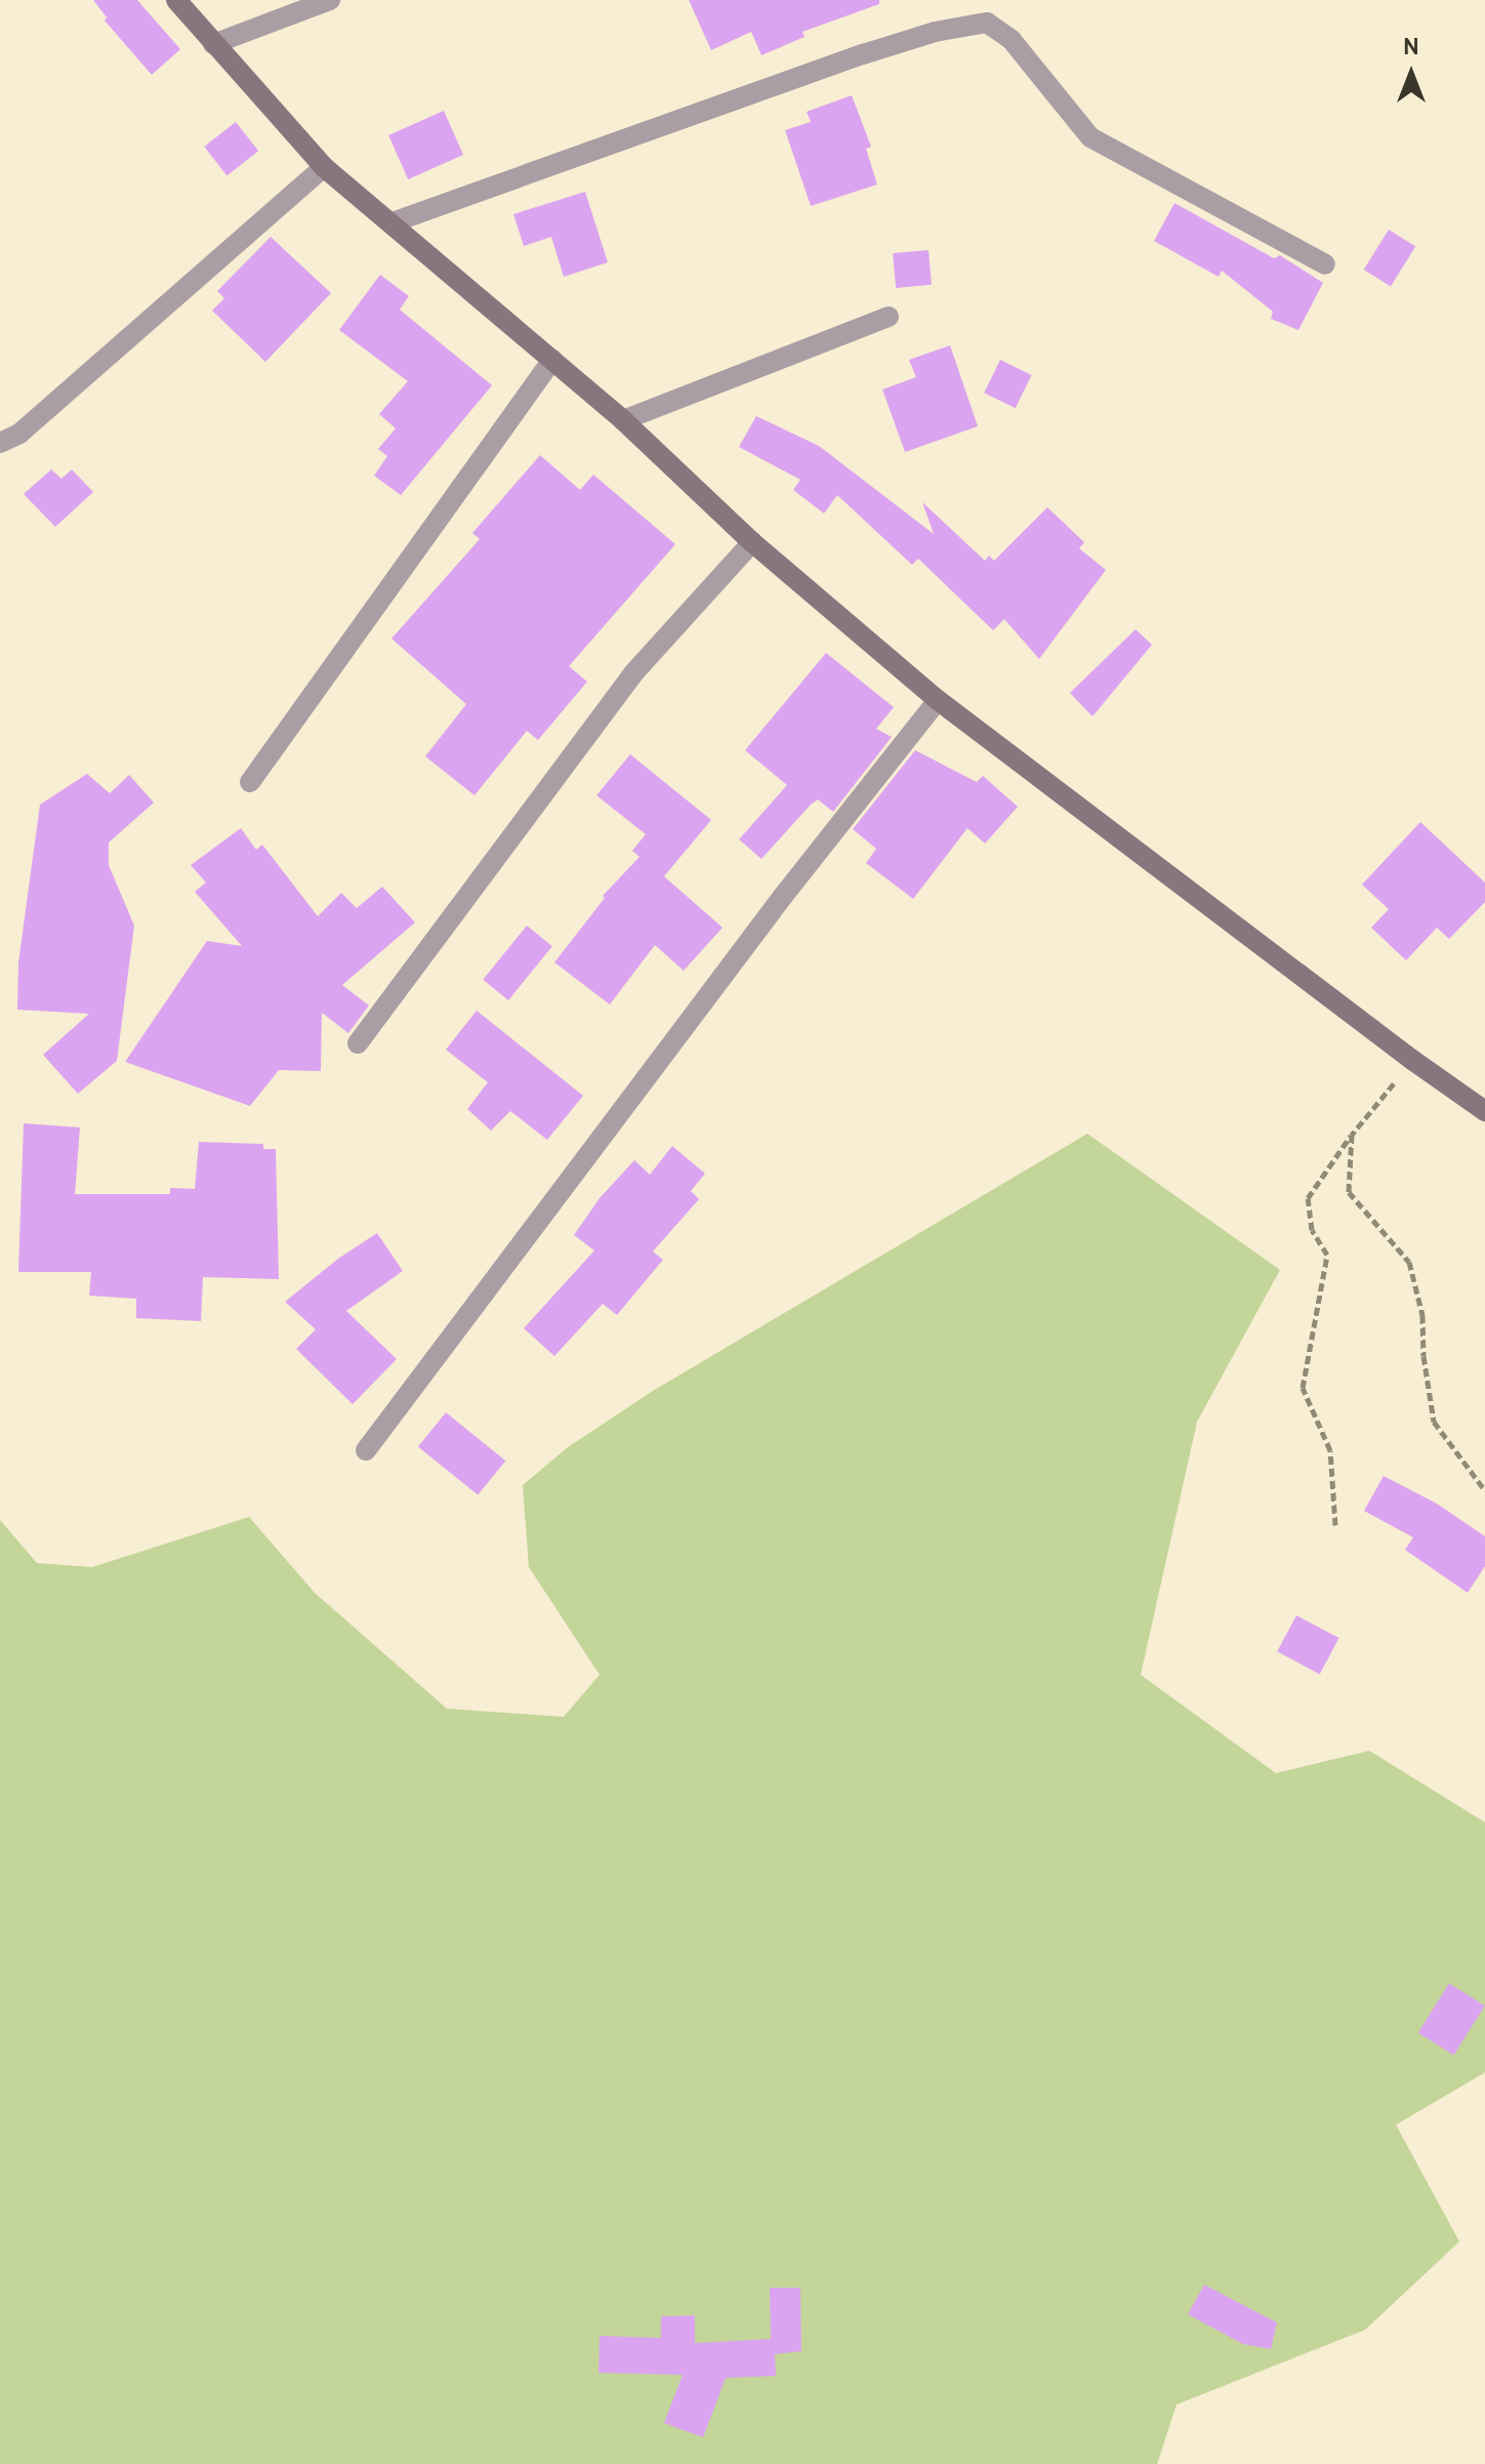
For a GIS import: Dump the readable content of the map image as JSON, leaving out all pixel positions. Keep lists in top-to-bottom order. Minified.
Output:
{"north":"top"}
